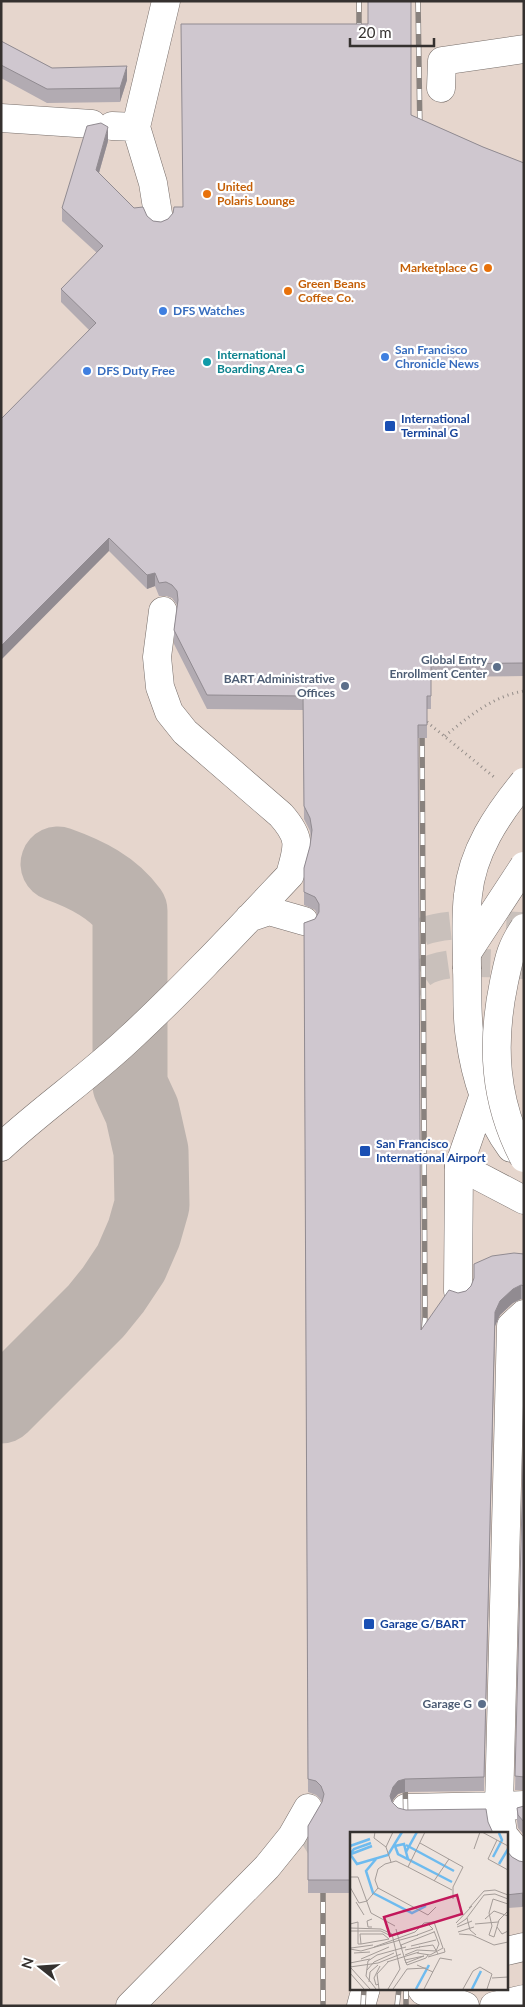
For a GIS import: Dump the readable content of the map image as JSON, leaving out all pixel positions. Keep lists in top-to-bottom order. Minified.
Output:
{"places":{"other":["United Polaris Lounge","Marketplace G","Green Beans Coffee Co.","DFS Watches","San Francisco Chronicle News","International Boarding Area G","DFS Duty Free","Global Entry Enrollment Center","BART Administrative Offices","Garage G"],"transit":["International Terminal G","San Francisco International Airport","Garage G/BART"]},"scale_bar":"20 m","north":"left"}
